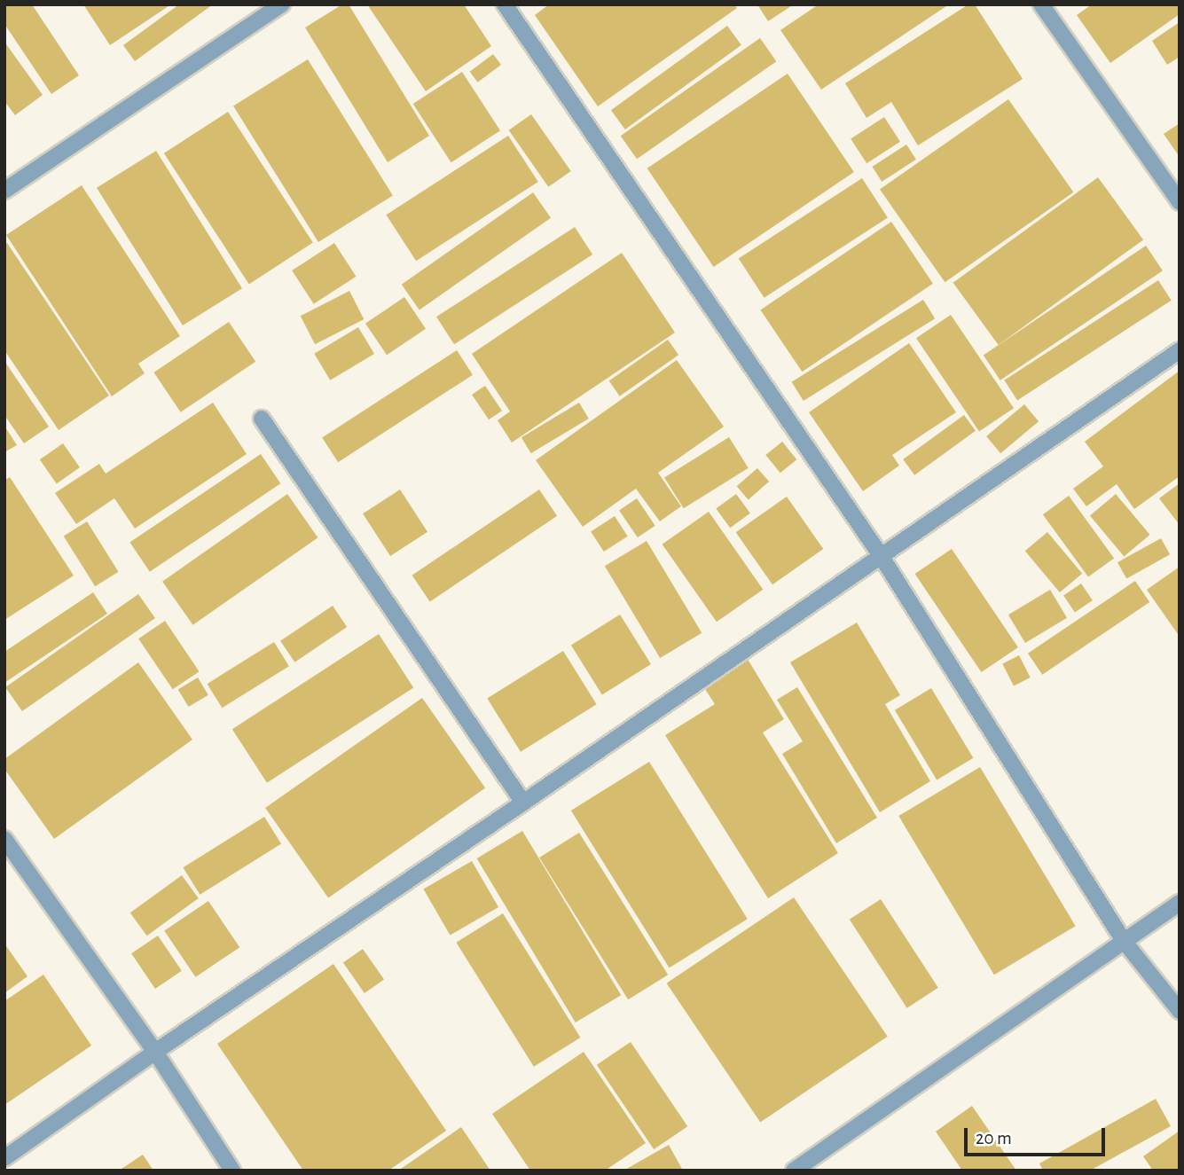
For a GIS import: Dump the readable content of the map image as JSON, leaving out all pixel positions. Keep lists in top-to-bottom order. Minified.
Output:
{"scale_bar":"20 m"}
